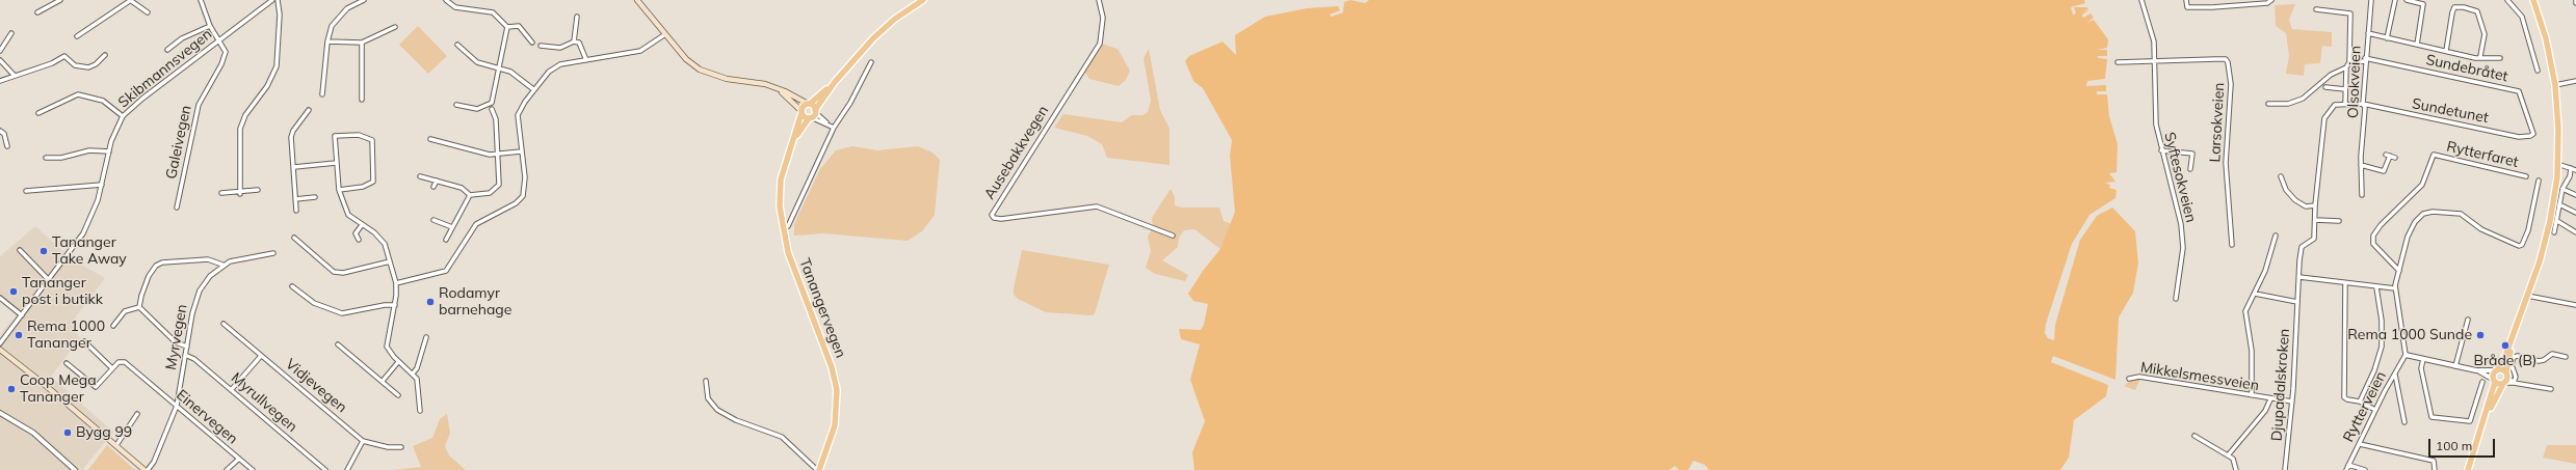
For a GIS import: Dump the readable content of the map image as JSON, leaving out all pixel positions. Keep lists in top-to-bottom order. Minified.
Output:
{"streets":{"main road":["Tanangervegen"],"street":["Skibmannsvegen","Sundebråtet","Olsokveien","Sundetunet","Larsokveien","Galeivegen","Ausebakkvegen","Rytterfaret","Syftesokveien","Myrvegen","Mikkelsmessveien","Djupadalskroken","Vidjevegen","Myrullvegen","Rytterveien","Einervegen"]},"crossings":[["Skibmannsvegen","Galeivegen"],["Sundebråtet","Olsokveien"],["Sundebråtet","Sundetunet"],["Olsokveien","Sundetunet"],["Larsokveien","Syftesokveien"],["Myrvegen","Myrullvegen"],["Myrvegen","Einervegen"],["Mikkelsmessveien","Djupadalskroken"]],"places":["Tananger Take Away","Tananger post i butikk","Rodamyr barnehage","Rema 1000 Tananger","Rema 1000 Sunde","Bråde (B)","Coop Mega Tananger","Bygg 99"],"scale_bar":"100 m"}
